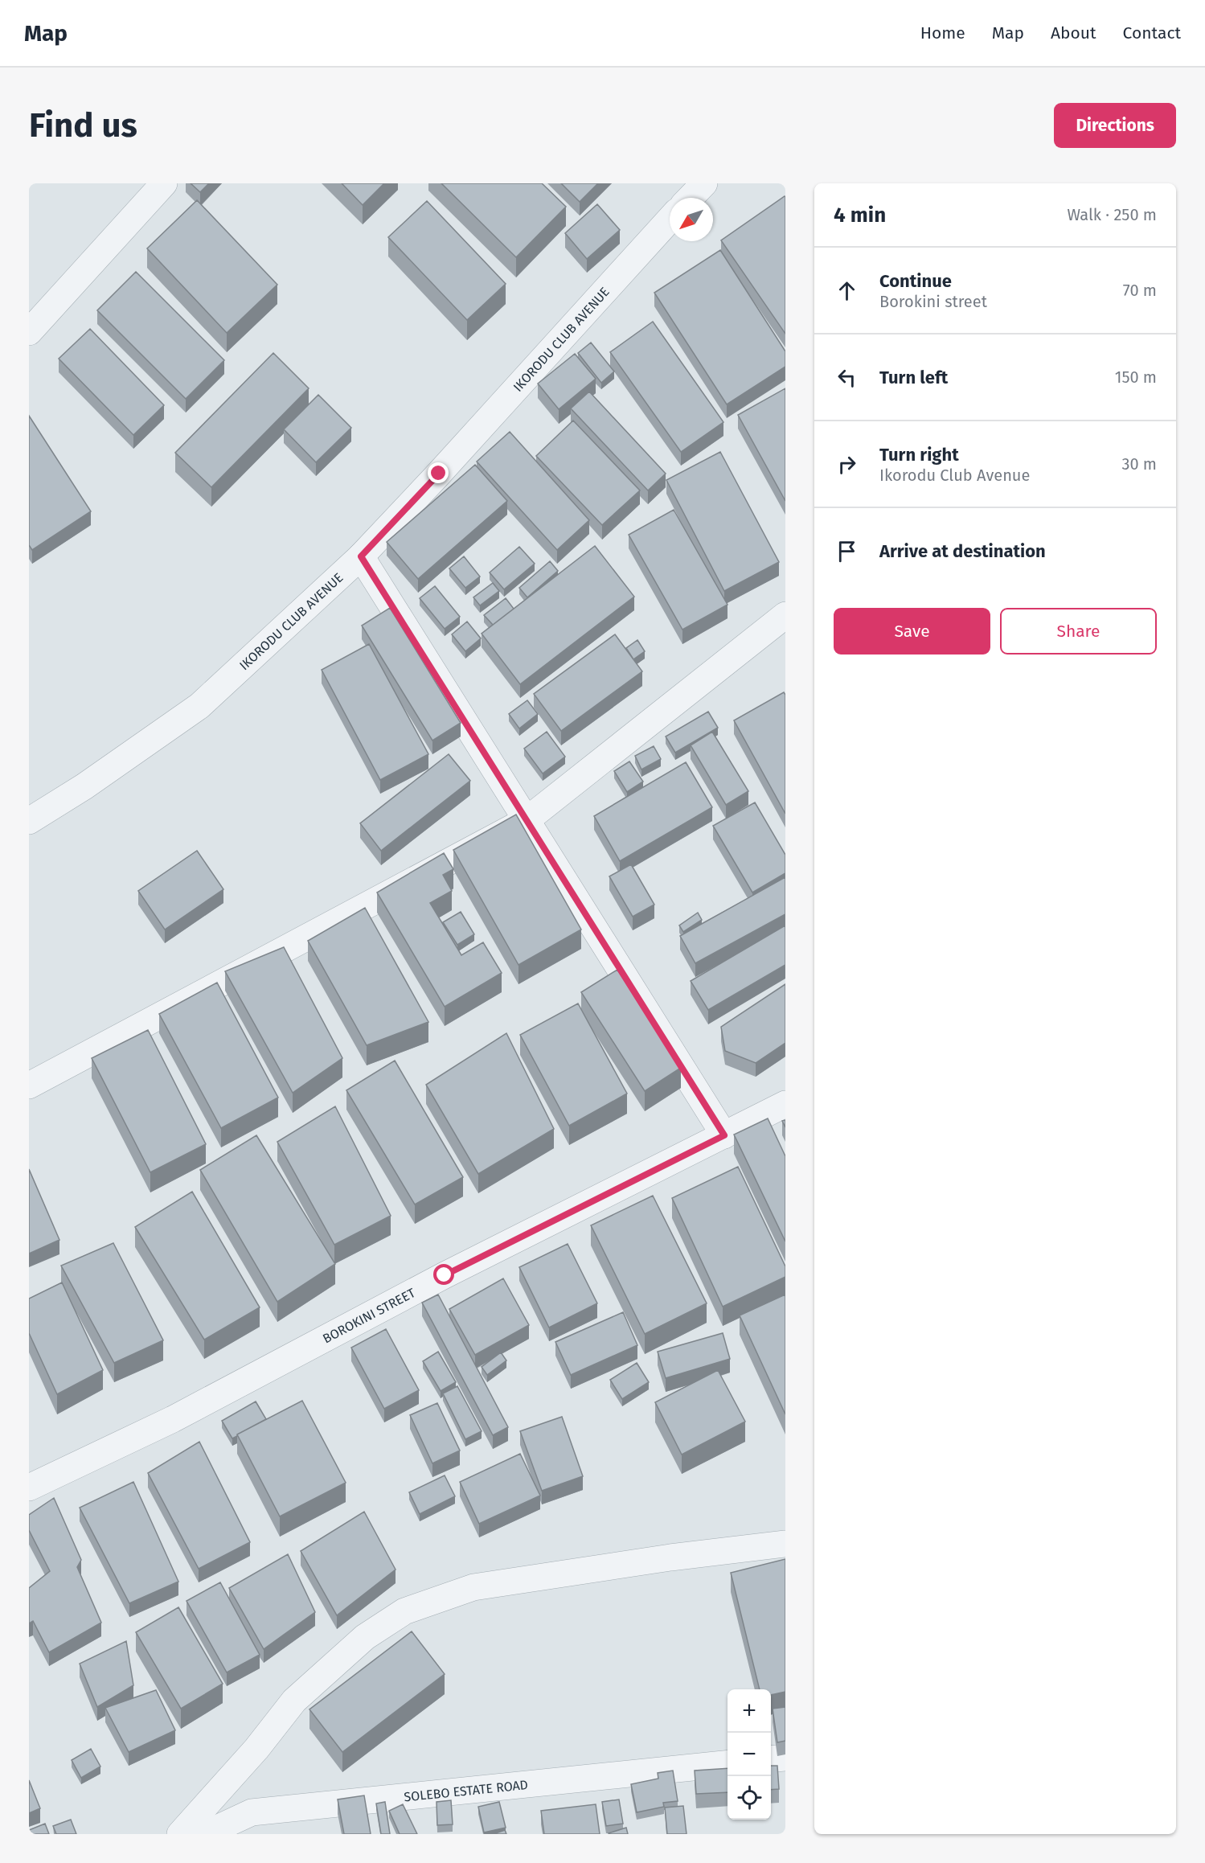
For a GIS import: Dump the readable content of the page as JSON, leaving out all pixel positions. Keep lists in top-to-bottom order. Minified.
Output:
{"streets":{"street":["IKORODU CLUB AVENUE","BOROKINI STREET","SOLEBO ESTATE ROAD"]},"north":"bottom left","page":{"header":"Map","nav":["Home","Map","About","Contact"],"buttons":["Directions",["Save","Share"]],"title":"Find us","heading":["4 min","Walk · 250 m"],"list":[["Continue","Borokini street","70 m"],["Turn left","150 m"],["Turn right","Ikorodu Club Avenue","30 m"],"Arrive at destination"],"map_buttons":["+","−"]}}
